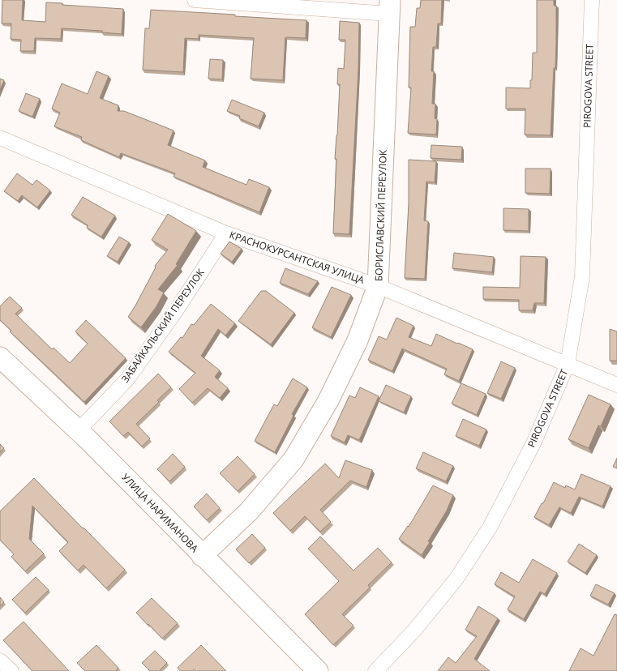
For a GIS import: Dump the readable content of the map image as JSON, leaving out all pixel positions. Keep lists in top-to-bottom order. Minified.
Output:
{"streets":{"street":["PIROGOVA STREET","БОРИСЛАВСКИЙ ПЕРЕУЛОК","КРАСНОКУРСАНТСКАЯ УЛИЦА","ЗАБАЙКАЛЬСКИЙ ПЕРЕУЛОК","УЛИЦА НАРИМАНОВА"]},"crossings":[["PIROGOVA STREET","КРАСНОКУРСАНТСКАЯ УЛИЦА"],["БОРИСЛАВСКИЙ ПЕРЕУЛОК","КРАСНОКУРСАНТСКАЯ УЛИЦА"],["БОРИСЛАВСКИЙ ПЕРЕУЛОК","УЛИЦА НАРИМАНОВА"],["КРАСНОКУРСАНТСКАЯ УЛИЦА","ЗАБАЙКАЛЬСКИЙ ПЕРЕУЛОК"],["ЗАБАЙКАЛЬСКИЙ ПЕРЕУЛОК","УЛИЦА НАРИМАНОВА"]]}
